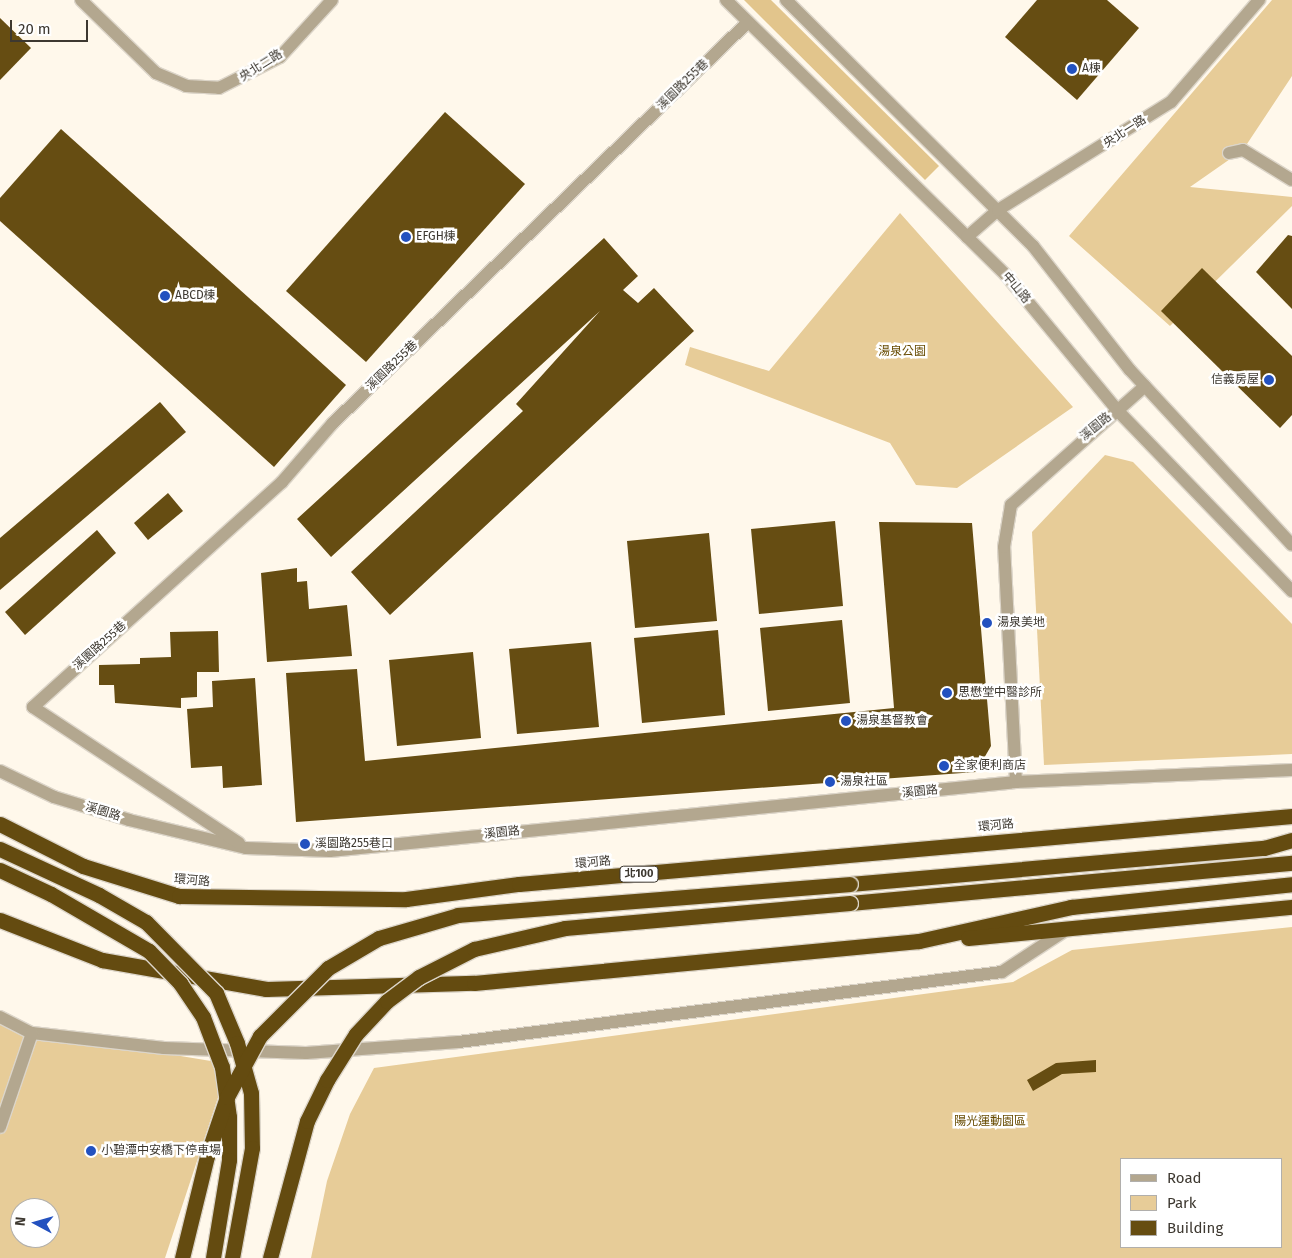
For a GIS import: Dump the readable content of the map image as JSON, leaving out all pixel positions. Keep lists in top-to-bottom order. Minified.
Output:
{"streets":{"highway":["環河路","北100"],"street":["央北二路","溪園路255巷","央北一路","中山路","溪園路"]},"crossings":[["溪園路255巷","中山路"],["溪園路255巷","溪園路"],["央北一路","中山路"],["中山路","溪園路"]],"parks":["湯泉公園","陽光運動園區"],"places":["A棟","EFGH棟","ABCD棟","信義房屋","湯泉美地","思懋堂中醫診所","湯泉基督教會","全家便利商店","湯泉社區","溪園路255巷口","小碧潭中安橋下停車場"],"legend":["Road","Park","Building"],"scale_bar":"20 m","north":"left"}
